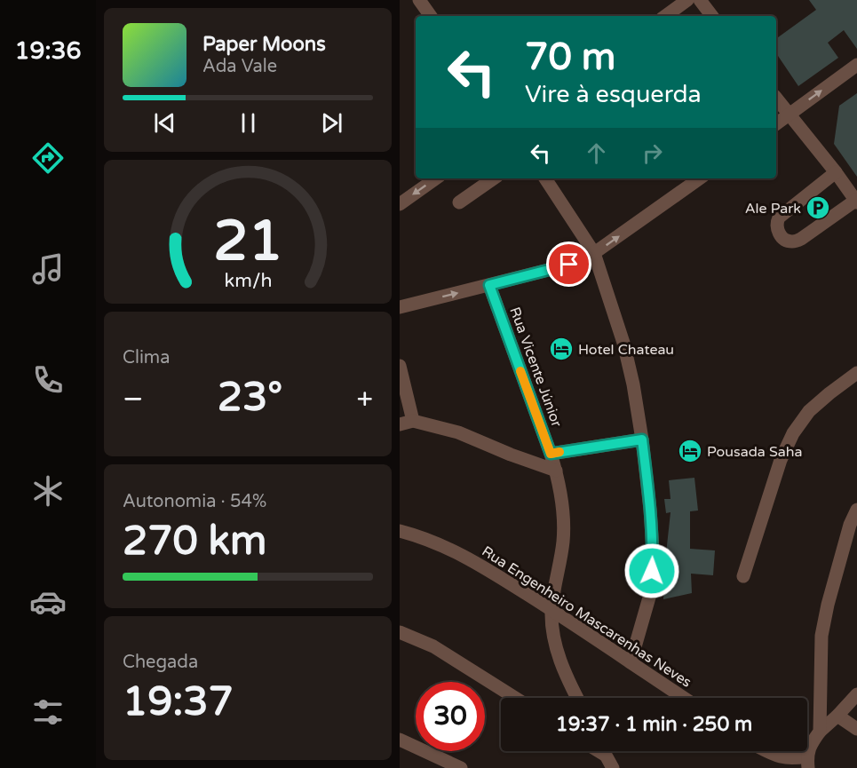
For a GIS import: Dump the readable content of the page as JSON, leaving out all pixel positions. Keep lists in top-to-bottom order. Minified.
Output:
{"streets":{"street":["Rua Vicente Júnior","Rua Engenheiro Mascarenhas Neves"]},"crossings":[["Rua Vicente Júnior","Rua Engenheiro Mascarenhas Neves"]],"places":{"parking":["Ale Park"],"hotel":["Hotel Chateau","Pousada Saha"]},"page":{"tabs":"19:36","turn":["70 m","Vire à esquerda"],"song":["Paper Moons","Ada Vale"],"tile":["Clima",["Autonomia · 54%","270 km"],["Chegada","19:37"]],"heat":["−","23°","+"],"limit":"30","trip":"19:37 · 1 min · 250 m","gauge":["21","km/h"]}}
